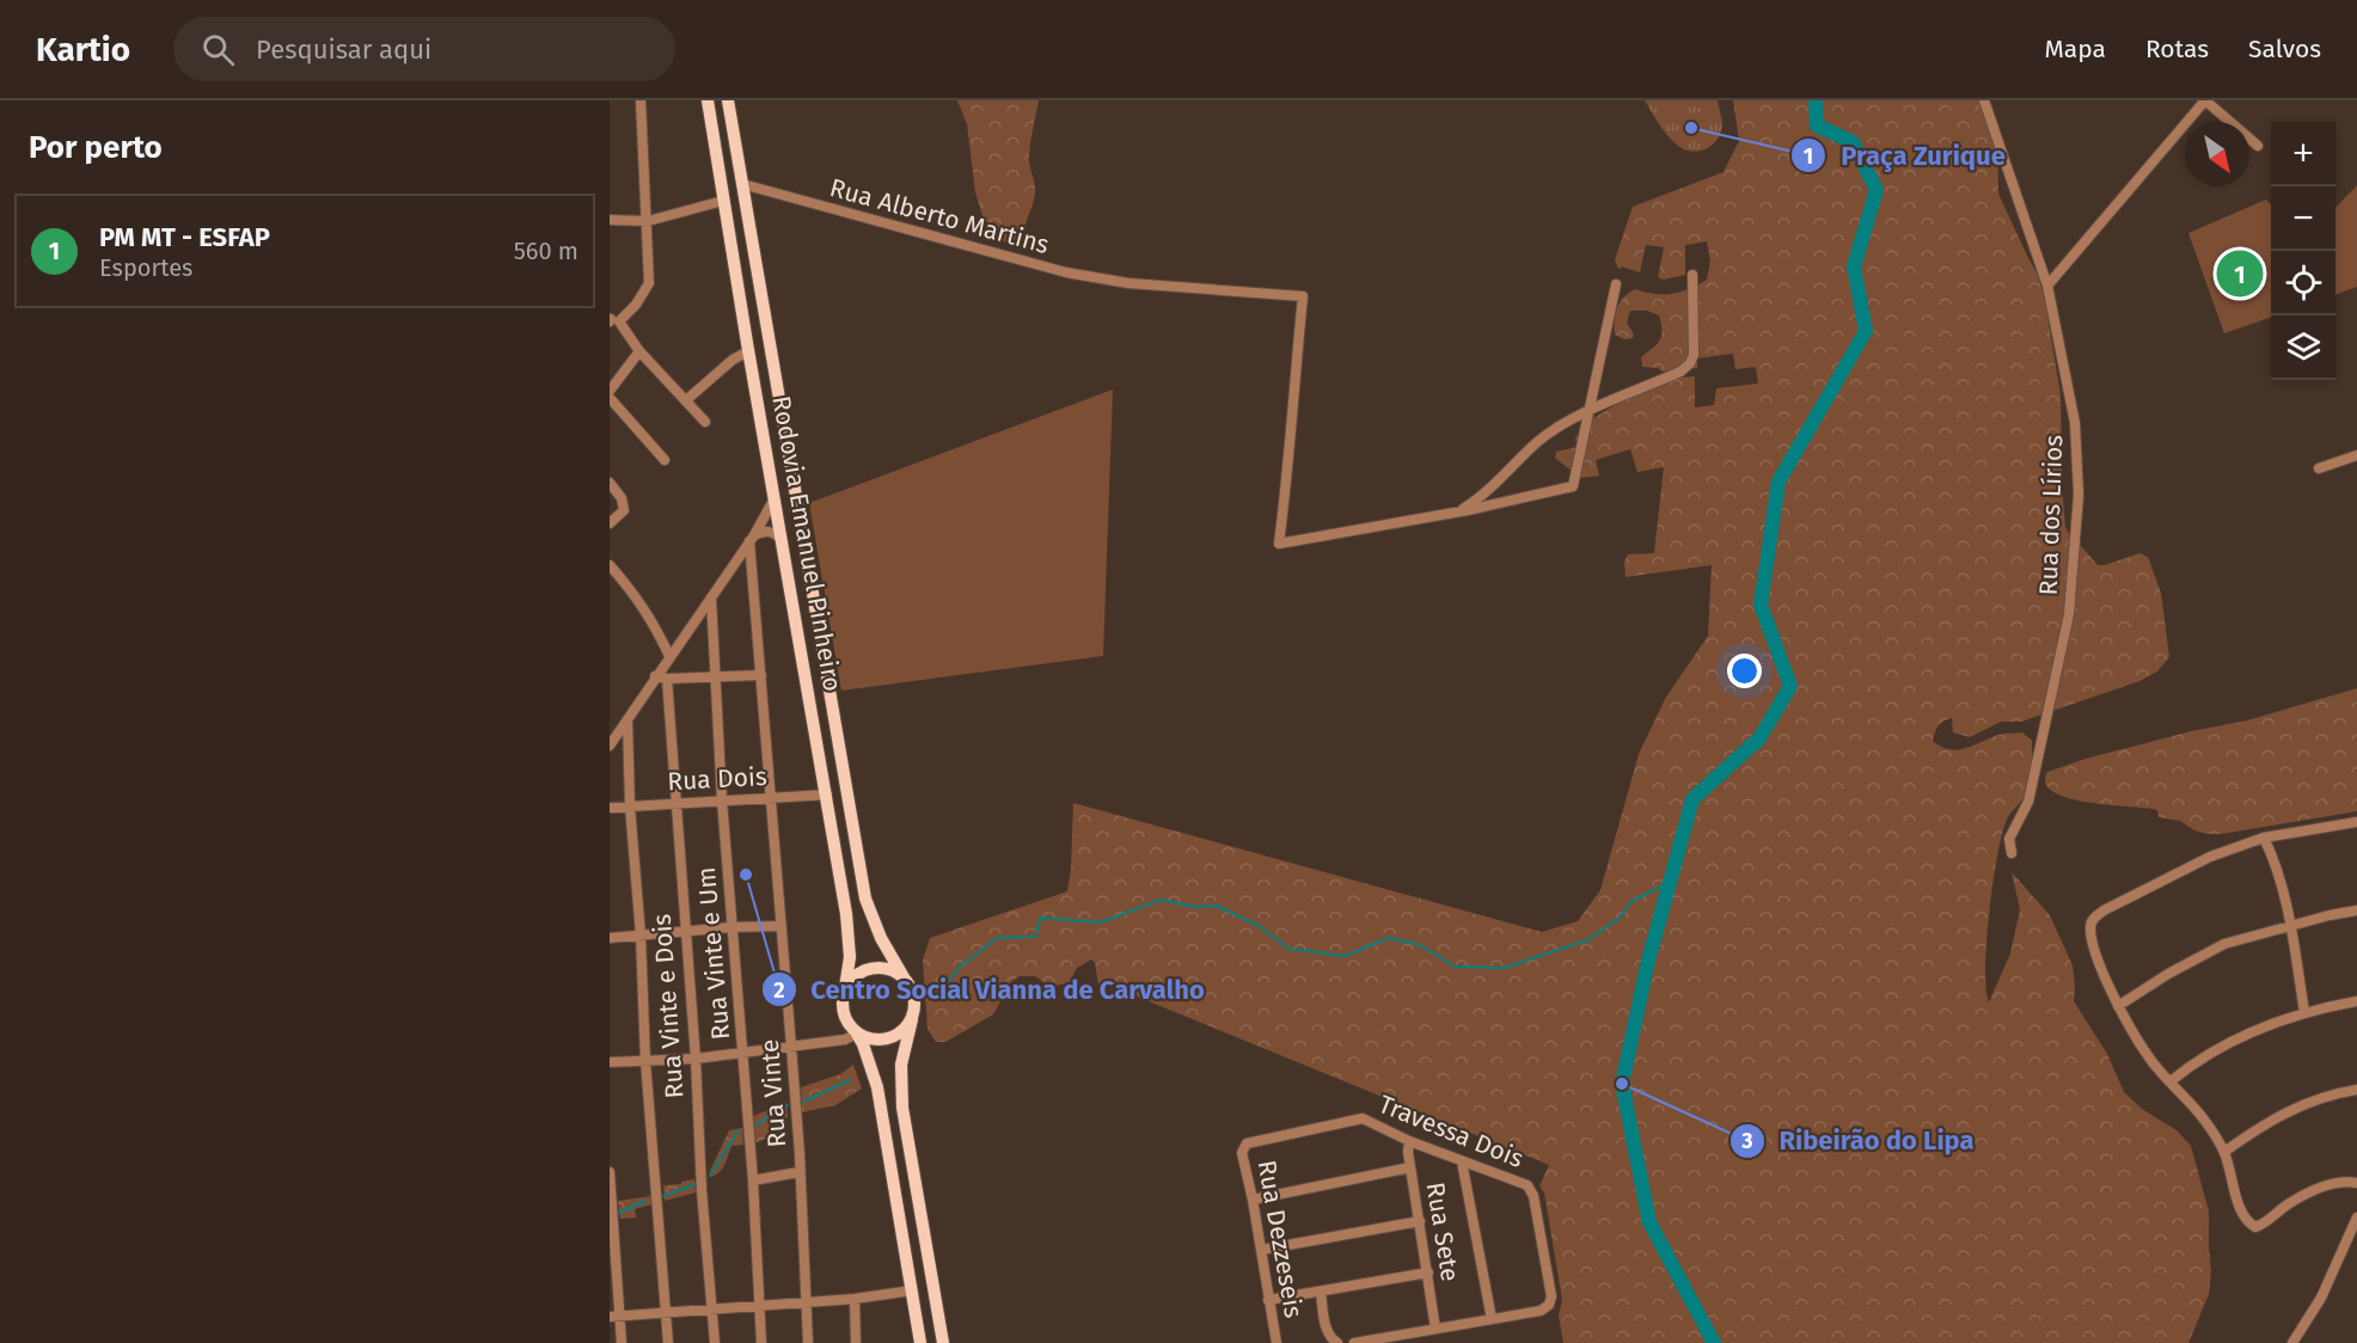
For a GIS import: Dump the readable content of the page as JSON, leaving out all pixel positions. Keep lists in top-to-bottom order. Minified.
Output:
{"streets":{"main road":["Rodovia Emanuel Pinheiro"],"street":["Rua Alberto Martins","Rua dos Lírios","Rua Dois","Rua Vinte e Um","Rua Vinte e Dois","Rua Vinte","Travessa Dois","Rua Sete","Rua Dezzeseis"]},"crossings":[["Rua Alberto Martins","Rodovia Emanuel Pinheiro"],["Rodovia Emanuel Pinheiro","Rua Dois"],["Rua Dois","Rua Vinte e Um"],["Rua Dois","Rua Vinte e Dois"],["Rua Dois","Rua Vinte"],["Travessa Dois","Rua Sete"],["Travessa Dois","Rua Dezzeseis"]],"places":["Praça Zurique","Centro Social Vianna de Carvalho","Ribeirão do Lipa"],"north":"bottom right","page":{"header":"Kartio","search":"Pesquisar aqui","nav":["Mapa","Rotas","Salvos"],"heading":"Por perto","map_buttons":["+","−"],"list":[{"mark":"1","name":"PM MT - ESFAP","note":"Esportes","value":"560 m"}],"pins":"1"}}
